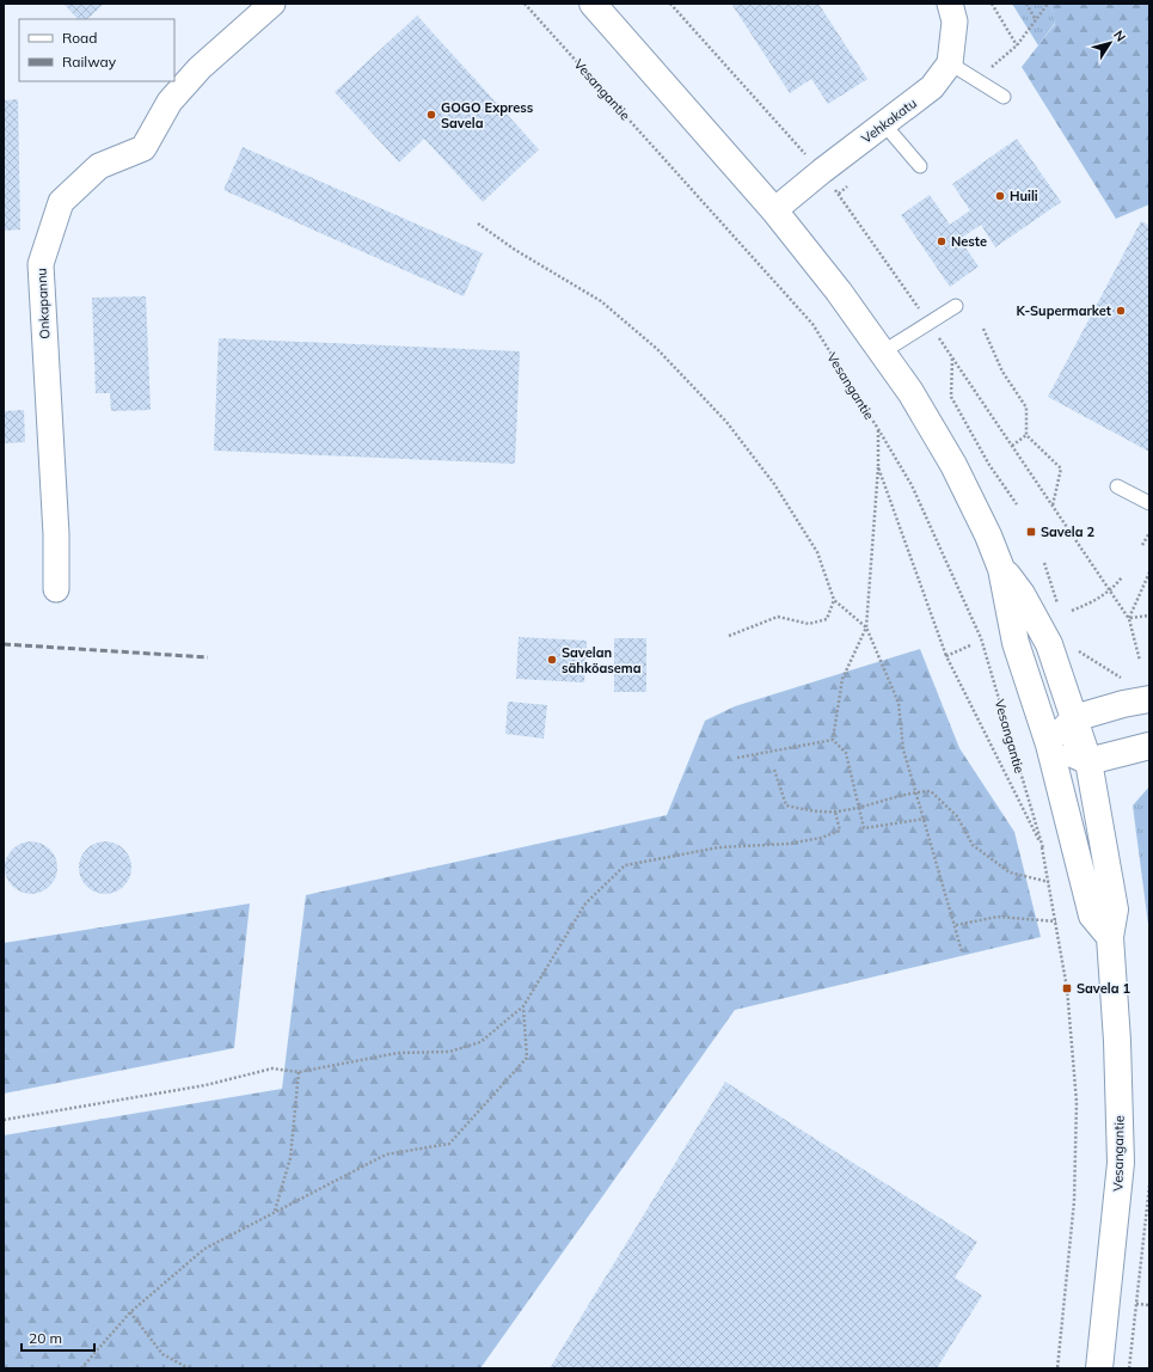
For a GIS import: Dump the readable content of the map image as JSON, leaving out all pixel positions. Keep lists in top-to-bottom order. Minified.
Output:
{"streets":{"main road":["Vesangantie"],"street":["Vehkakatu","Onkapannu"]},"crossings":[["Vesangantie","Vehkakatu"]],"places":{"other":["GOGO Express Savela","Huili","Neste","K-Supermarket","Savelan sähköasema"],"transit":["Savela 2","Savela 1"]},"legend":["Road","Railway"],"scale_bar":"20 m","north":"top right"}
